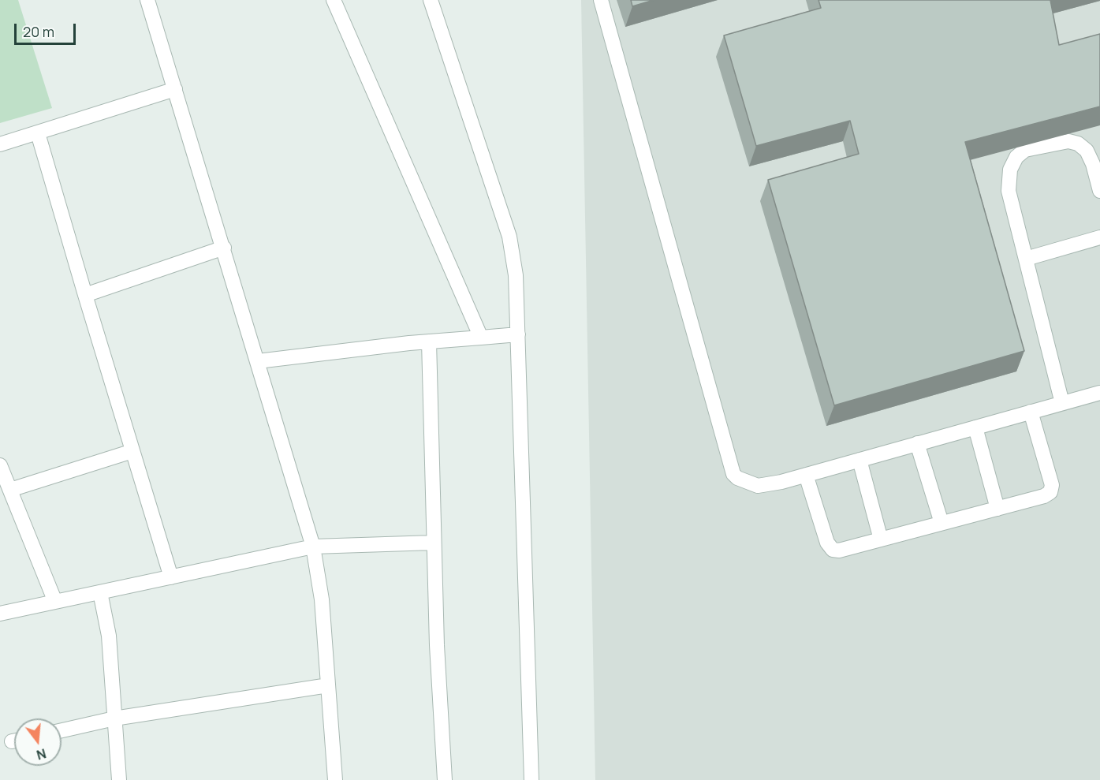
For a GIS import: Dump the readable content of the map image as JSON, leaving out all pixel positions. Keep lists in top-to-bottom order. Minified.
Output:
{"scale_bar":"20 m","north":"bottom"}
